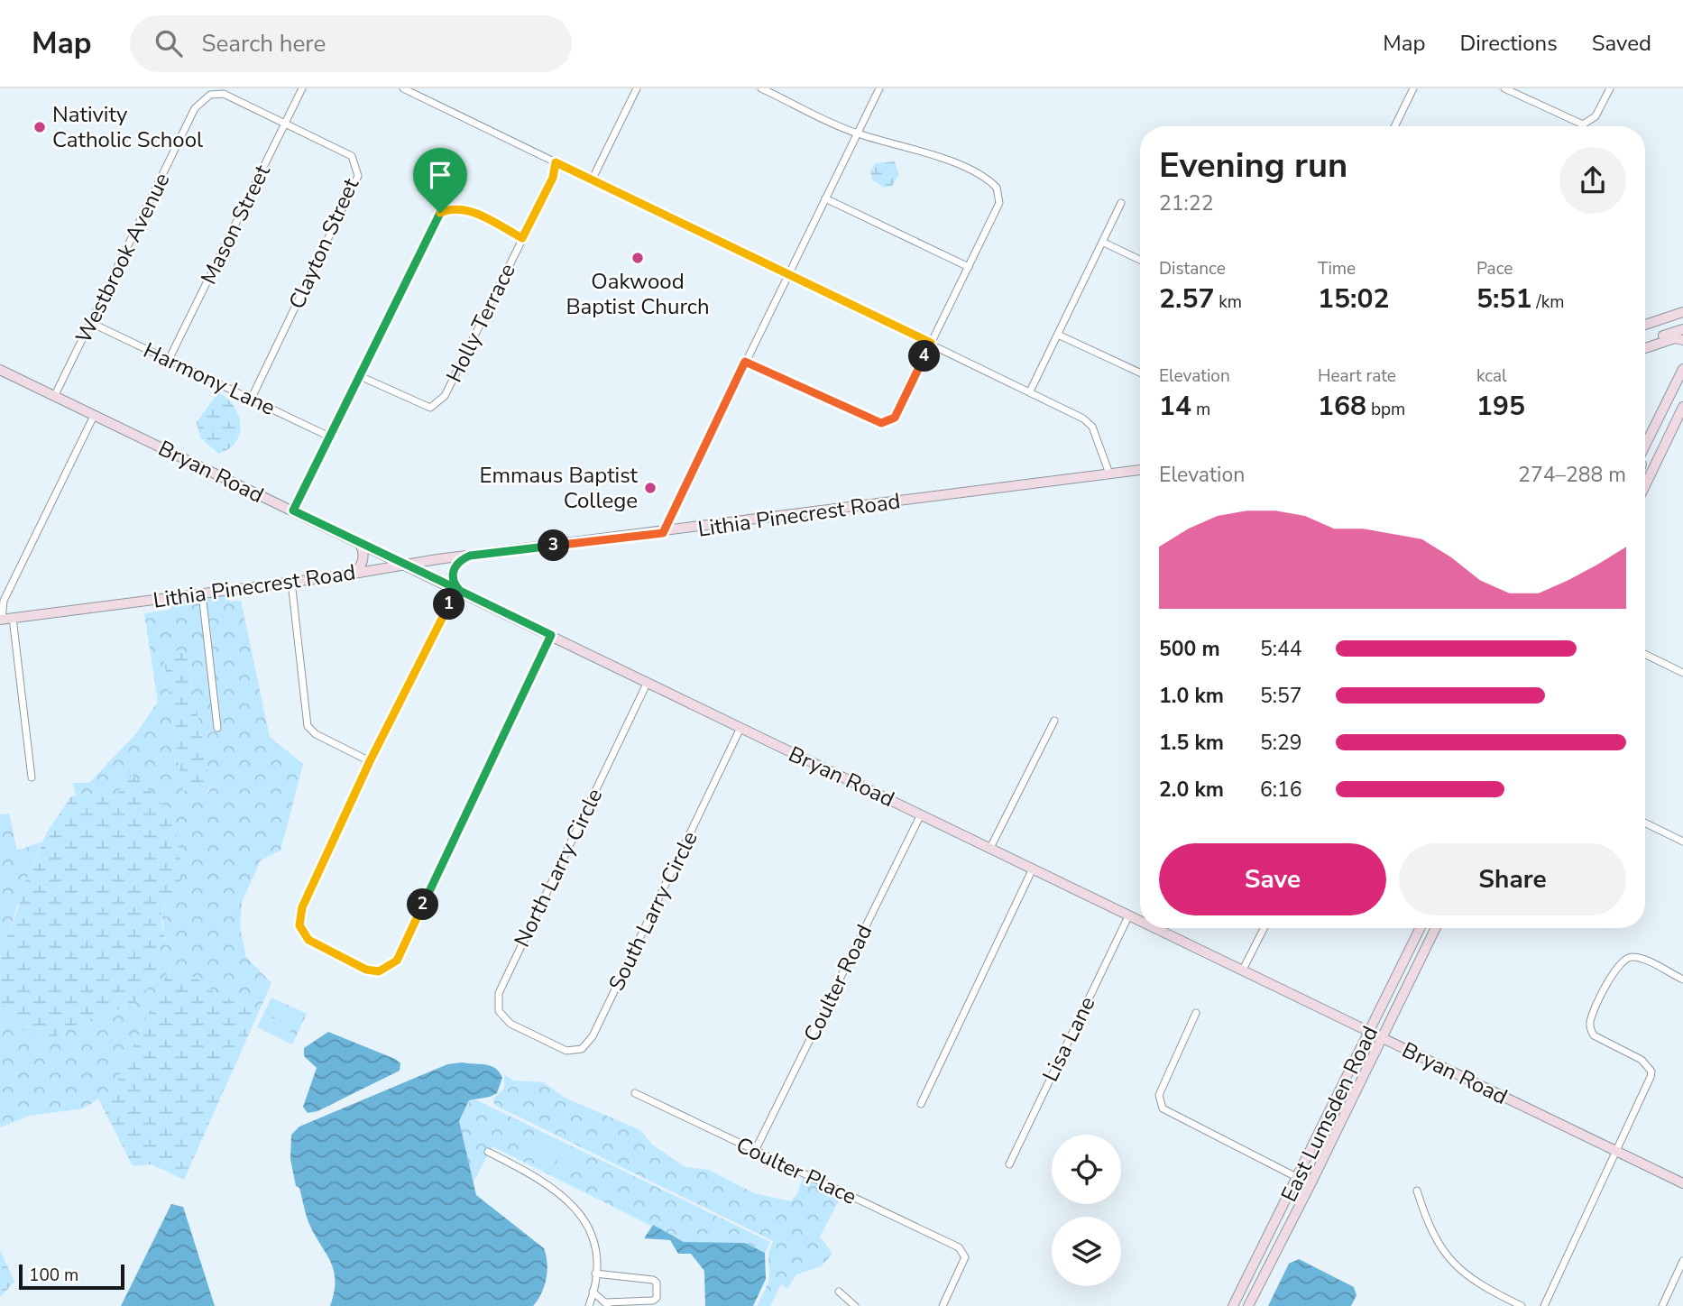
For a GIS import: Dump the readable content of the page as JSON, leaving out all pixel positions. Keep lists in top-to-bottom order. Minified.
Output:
{"streets":{"main road":["Bryan Road","Lithia Pinecrest Road","East Lumsden Road"],"street":["Mason Street","Clayton Street","Westbrook Avenue","Holly Terrace","Harmony Lane","North Larry Circle","South Larry Circle","Coulter Road","Lisa Lane","Coulter Place"]},"crossings":[["Mason Street","Clayton Street"],["Mason Street","Westbrook Avenue"],["Mason Street","Harmony Lane"],["Clayton Street","Westbrook Avenue"],["Clayton Street","Harmony Lane"],["Westbrook Avenue","Harmony Lane"],["Westbrook Avenue","Bryan Road"],["Bryan Road","Lithia Pinecrest Road"],["Bryan Road","North Larry Circle"],["Bryan Road","South Larry Circle"],["Bryan Road","Coulter Road"],["Bryan Road","Lisa Lane"],["Bryan Road","East Lumsden Road"],["North Larry Circle","South Larry Circle"],["Coulter Road","Coulter Place"]],"places":["Nativity Catholic School","Oakwood Baptist Church","Emmaus Baptist College"],"scale_bar":"100 m","page":{"header":"Map","search":"Search here","nav":["Map","Directions","Saved"],"heading":["Evening run","21:22"],"stats":[["Distance","2.57 km"],["Time","15:02"],["Pace","5:51 /km"],["Elevation","14 m"],["Heart rate","168 bpm"],["kcal","195"]],"pins":["4","3","1","2"],"chart":["Elevation","274–288 m"],"list":[{"name":"500 m","note":"5:44"},{"name":"1.0 km","note":"5:57"},{"name":"1.5 km","note":"5:29"},{"name":"2.0 km","note":"6:16"}],"buttons":["Save","Share"],"scale":"100 m"}}
